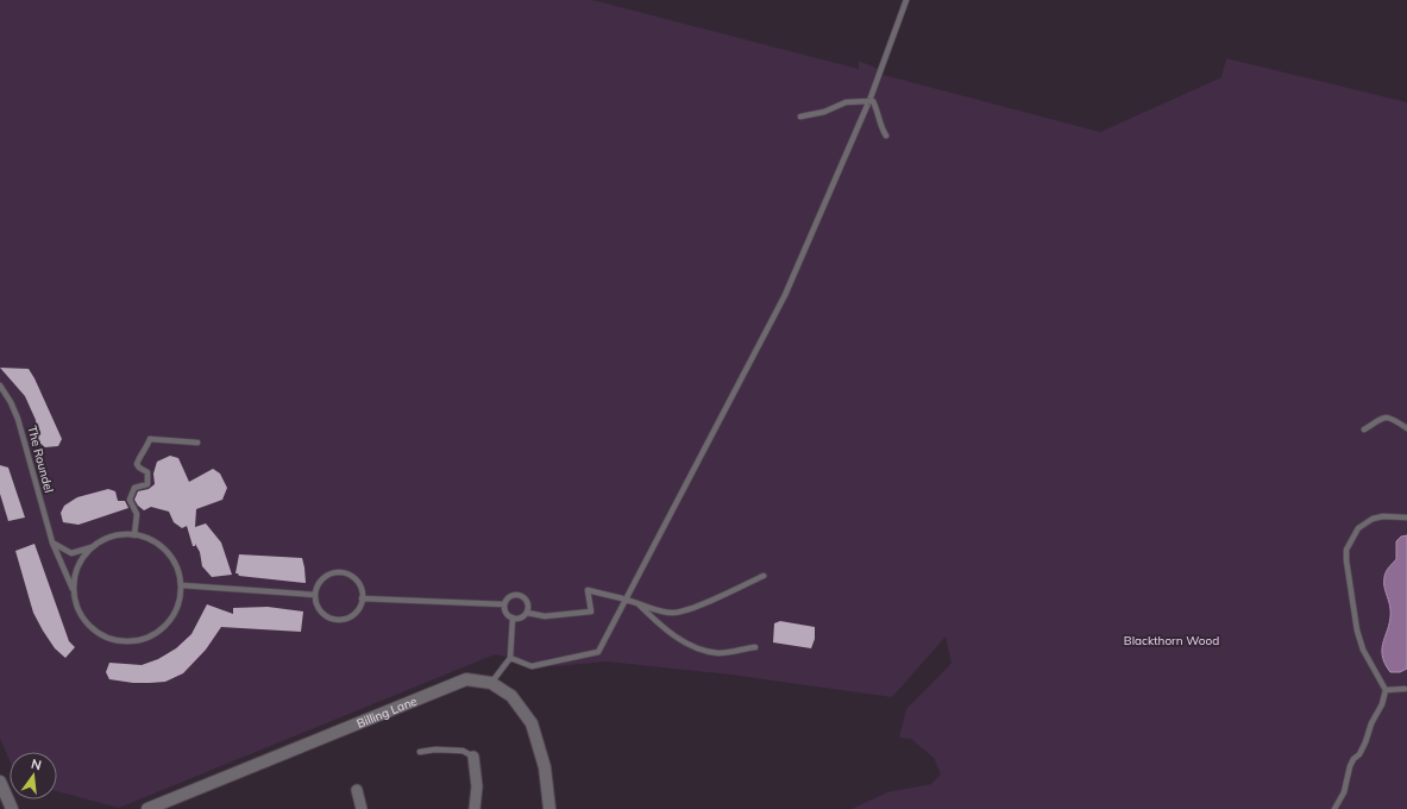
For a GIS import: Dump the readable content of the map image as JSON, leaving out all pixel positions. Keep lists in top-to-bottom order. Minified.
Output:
{"streets":{"street":["Billing Lane"],"lane":["The Roundel"]},"parks":["Blackthorn Wood"],"north":"top"}
